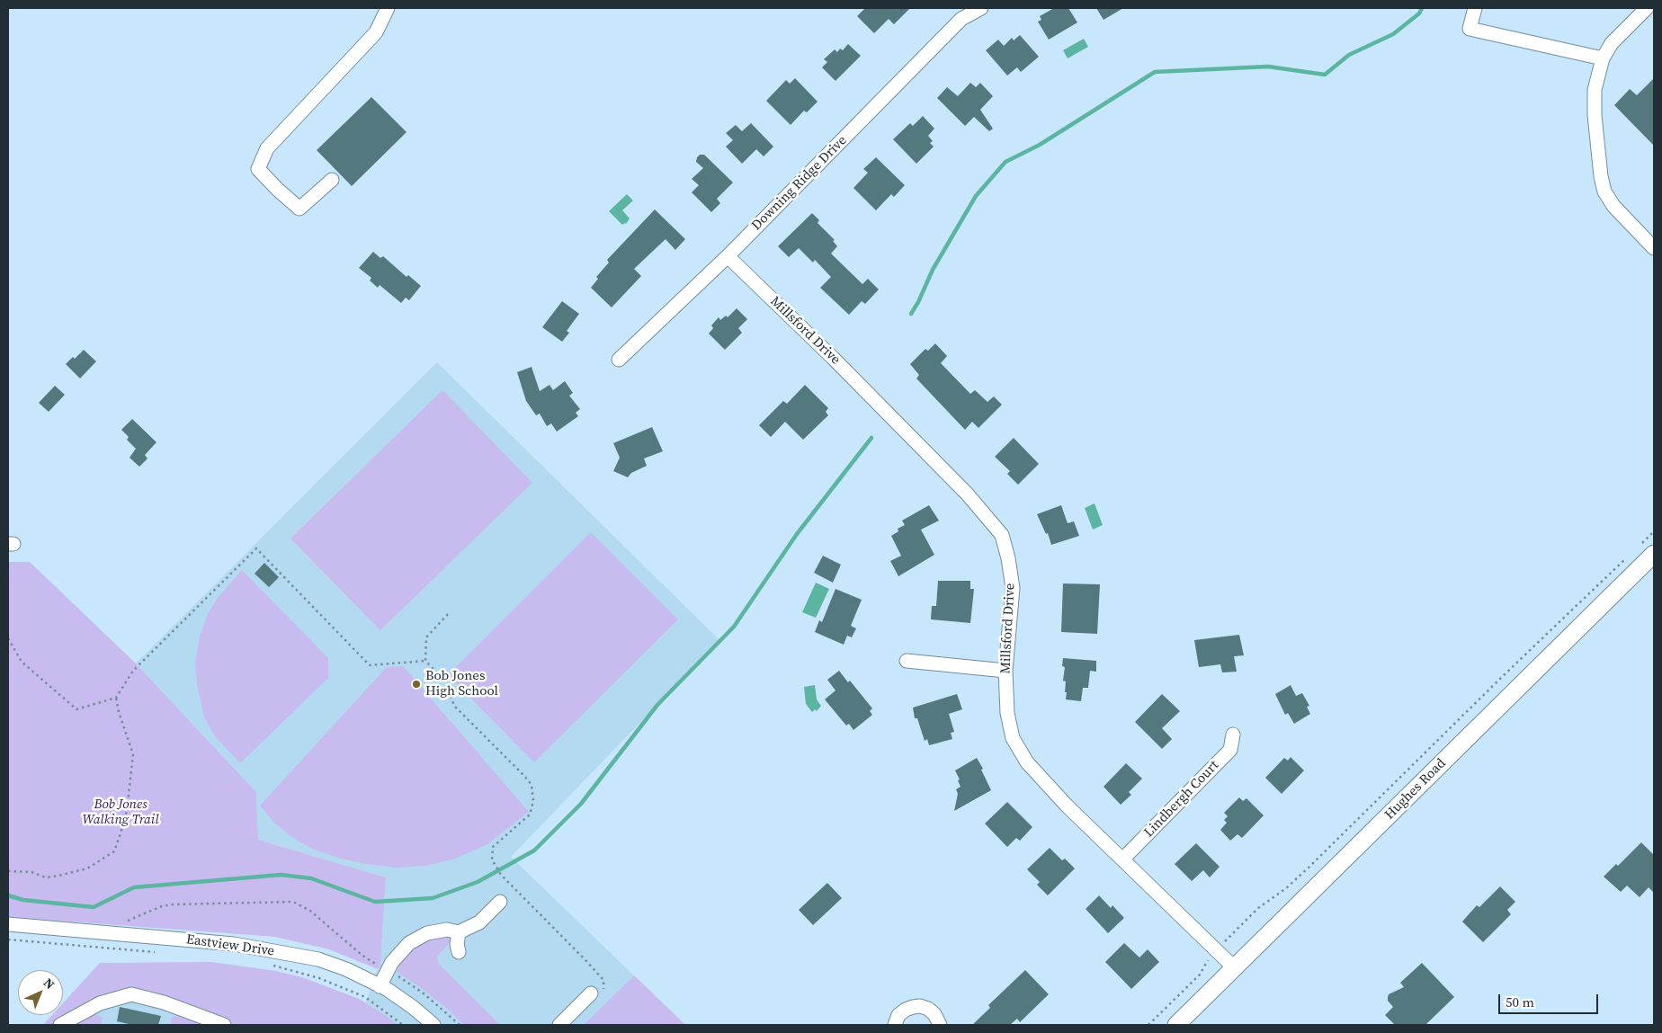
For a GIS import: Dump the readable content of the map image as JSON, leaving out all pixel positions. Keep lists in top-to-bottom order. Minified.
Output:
{"streets":{"main road":["Hughes Road"],"street":["Downing Ridge Drive","Millsford Drive","Lindbergh Court","Eastview Drive"]},"crossings":[["Downing Ridge Drive","Millsford Drive"],["Millsford Drive","Hughes Road"],["Millsford Drive","Lindbergh Court"]],"parks":["Bob Jones Walking Trail"],"places":["Bob Jones High School"],"scale_bar":"50 m","north":"top right"}
